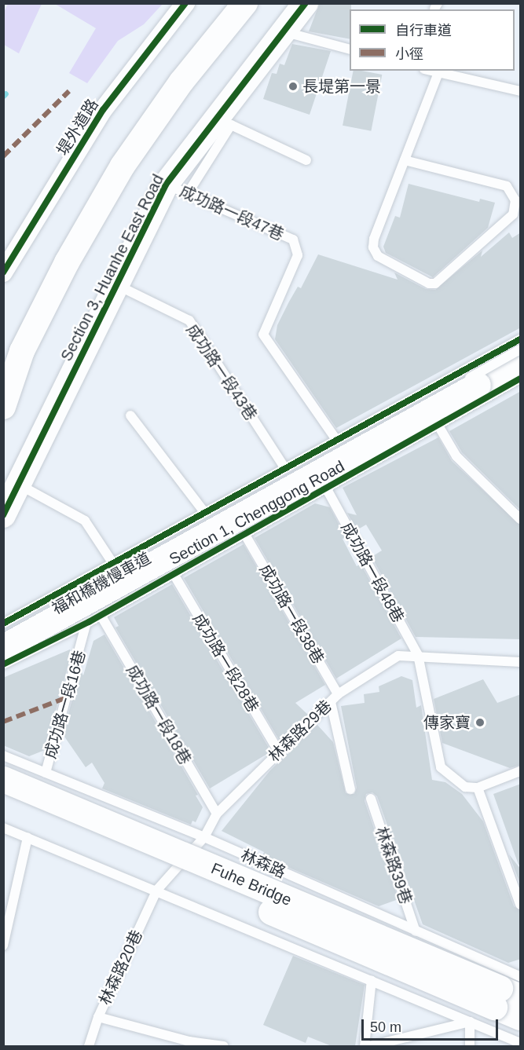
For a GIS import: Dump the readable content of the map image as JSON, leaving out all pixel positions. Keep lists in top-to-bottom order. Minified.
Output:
{"streets":{"main road":["Fuhe Bridge"],"street":["堤外道路","Section 3, Huanhe East Road"],"lane":["成功路一段47巷","成功路一段43巷","Section 1, Chenggong Road","成功路一段48巷","福和橋機慢車道","成功路一段38巷","成功路一段28巷","成功路一段16巷","成功路一段18巷","林森路29巷","林森路","林森路39巷","林森路20巷"]},"crossings":[["成功路一段47巷","Section 3, Huanhe East Road"],["成功路一段47巷","Section 1, Chenggong Road"],["Section 3, Huanhe East Road","成功路一段43巷"],["成功路一段43巷","Section 1, Chenggong Road"],["Section 1, Chenggong Road","成功路一段48巷"],["Section 1, Chenggong Road","成功路一段38巷"],["Section 1, Chenggong Road","成功路一段28巷"],["Section 1, Chenggong Road","成功路一段16巷"],["Section 1, Chenggong Road","成功路一段18巷"],["成功路一段48巷","林森路29巷"],["成功路一段38巷","林森路29巷"],["成功路一段28巷","林森路29巷"],["成功路一段16巷","林森路"],["成功路一段18巷","林森路29巷"],["林森路29巷","林森路"],["林森路29巷","林森路20巷"],["林森路","林森路39巷"],["林森路","Fuhe Bridge"],["林森路","林森路20巷"]],"places":["長堤第一景","傳家寶"],"legend":["自行車道","小徑"],"scale_bar":"50 m"}
